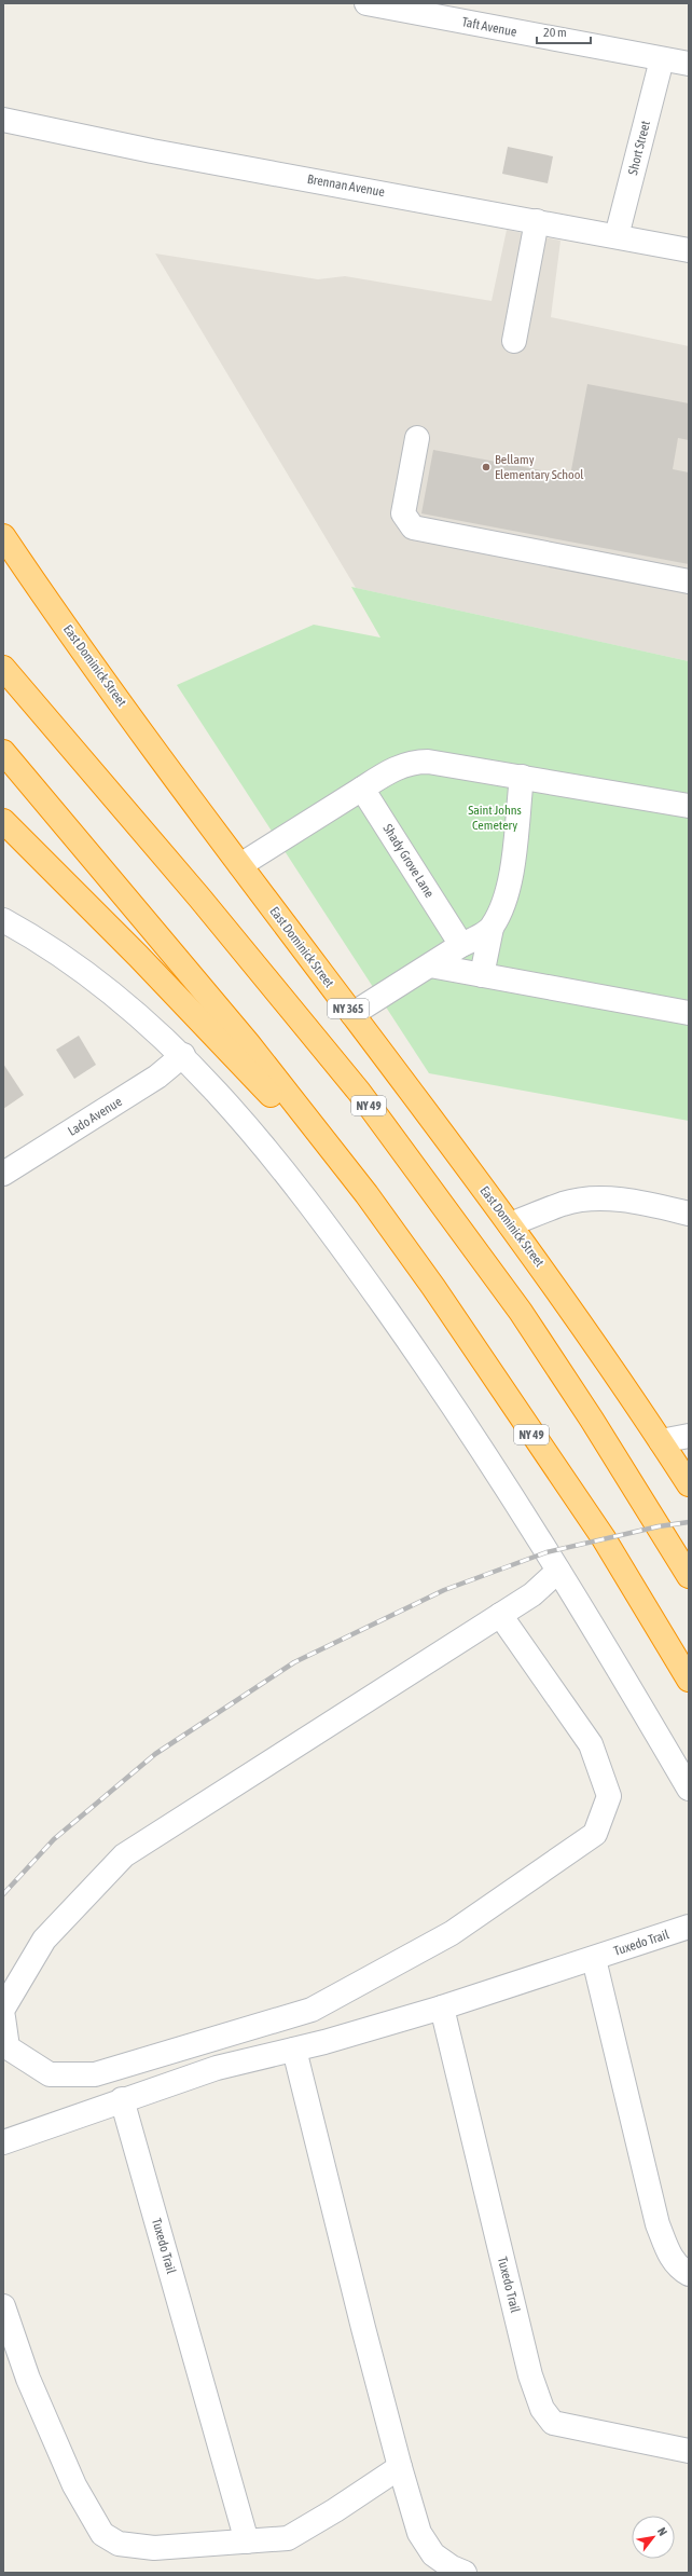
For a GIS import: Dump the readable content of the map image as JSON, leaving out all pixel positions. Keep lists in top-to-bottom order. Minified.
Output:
{"streets":{"highway":["East Dominick Street","NY 365","NY 49"],"street":["Taft Avenue","Short Street","Brennan Avenue","Shady Grove Lane","Lado Avenue","Tuxedo Trail"]},"crossings":[["Taft Avenue","Short Street"],["Short Street","Brennan Avenue"]],"parks":["Saint Johns Cemetery"],"places":["Bellamy Elementary School"],"scale_bar":"20 m","north":"top right"}
